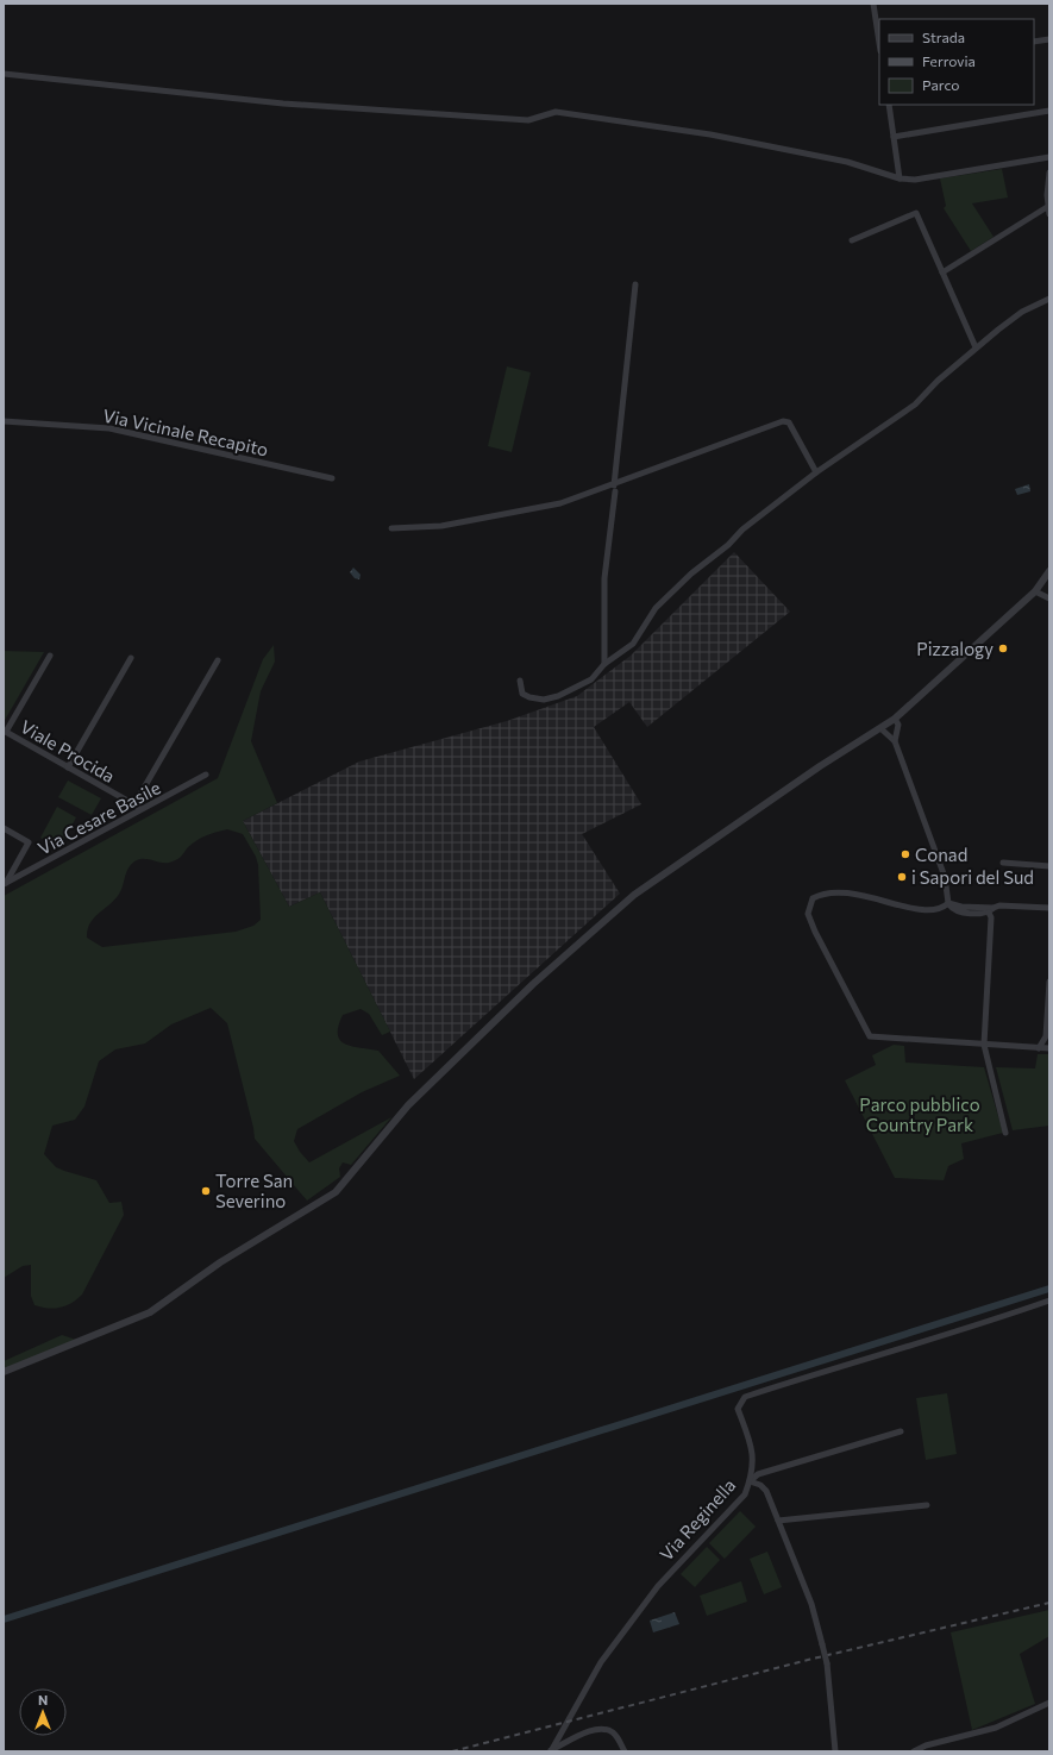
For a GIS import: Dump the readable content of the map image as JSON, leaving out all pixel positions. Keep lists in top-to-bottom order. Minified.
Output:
{"streets":{"street":["Via Vicinale Recapito","Viale Procida","Via Cesare Basile","Via Reginella"]},"crossings":[["Viale Procida","Via Cesare Basile"]],"parks":["Parco pubblico Country Park"],"places":["Pizzalogy","Conad","i Sapori del Sud","Torre San Severino"],"legend":["Strada","Ferrovia","Parco"],"north":"top"}
